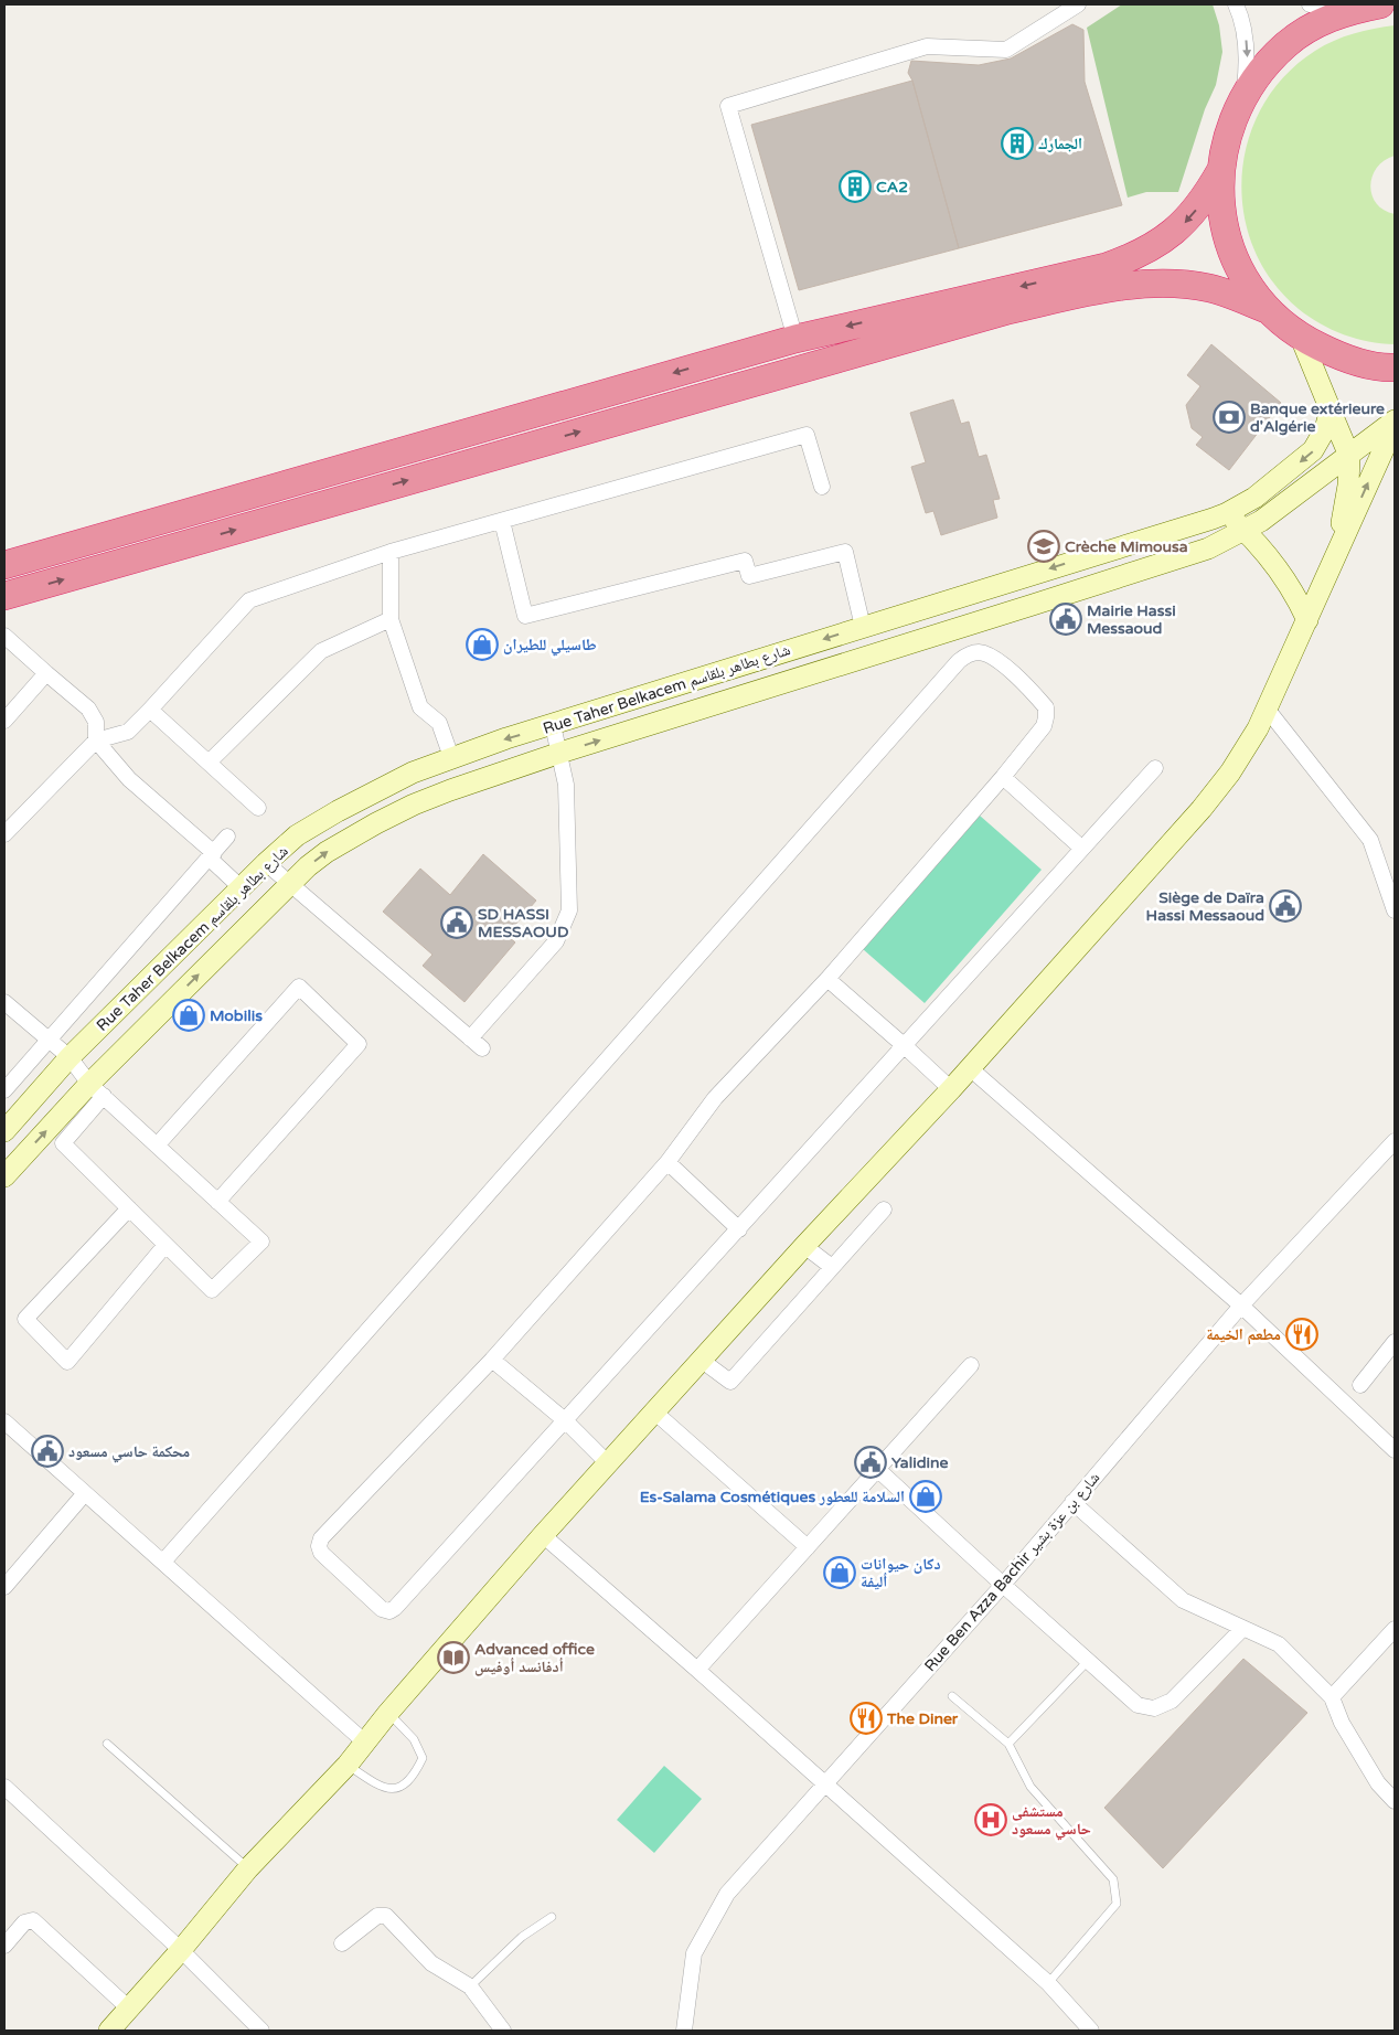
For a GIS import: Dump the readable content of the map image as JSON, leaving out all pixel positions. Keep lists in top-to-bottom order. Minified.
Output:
{"streets":{"main road":["Rue Taher Belkacem شارع بطاهر بلقاسم"],"street":["Rue Ben Azza Bachir شارع بن عزة بشير"]},"places":{"building":["الجمارك","CA2"],"bank":["Banque extérieure d'Algérie"],"school or university":["Crèche Mimousa"],"public building":["Mairie Hassi Messaoud","Siège de Daïra Hassi Messaoud","SD HASSI MESSAOUD","محكمة حاسي مسعود","Yalidine"],"shop":["طاسيلي للطيران","Mobilis","Es-Salama Cosmétiques السلامة للعطور","دكان حيوانات أليفة"],"restaurant":["مطعم الخيمة","The Diner"],"library":["Advanced office أدفانسد أوفيس"],"hospital":["مستشفى حاسي مسعود"]}}
